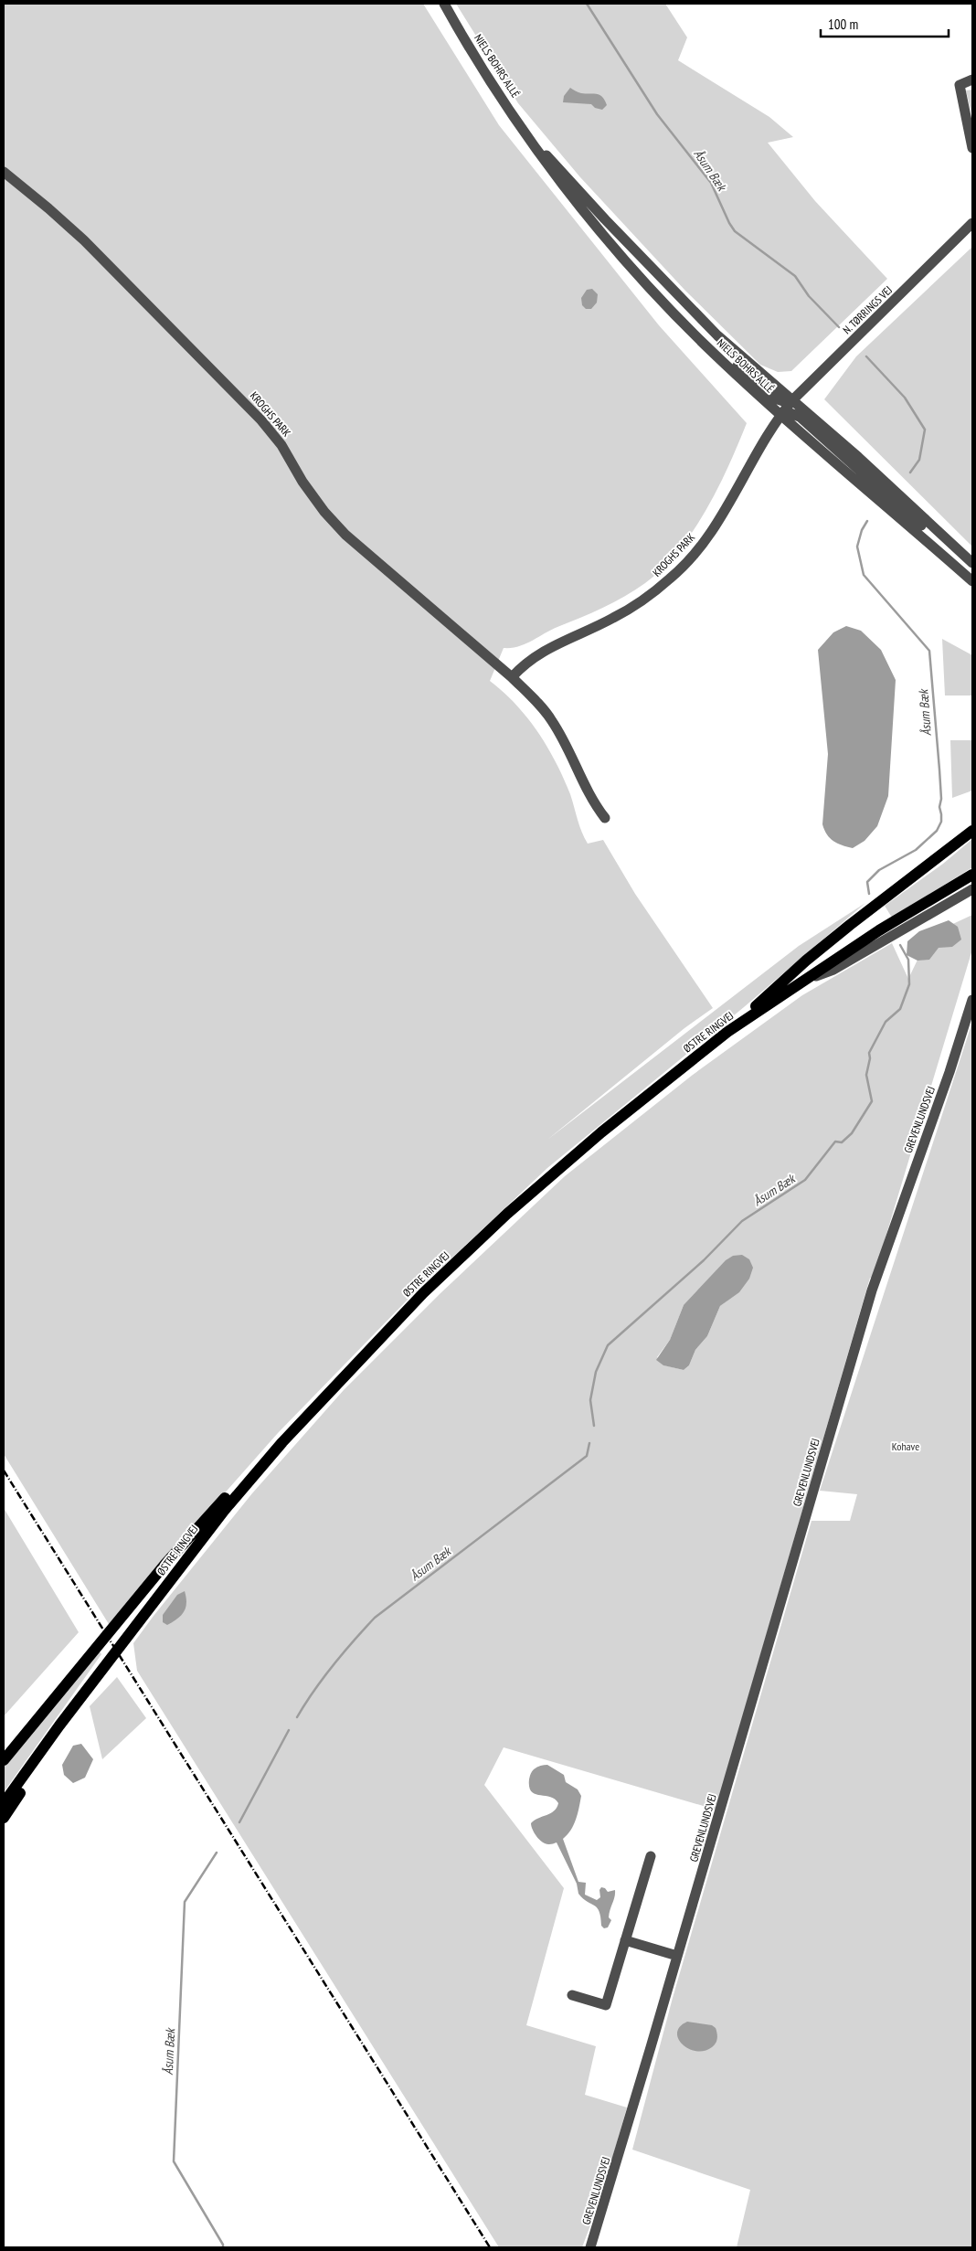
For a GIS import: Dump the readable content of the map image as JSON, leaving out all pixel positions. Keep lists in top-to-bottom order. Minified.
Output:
{"streets":{"main road":["ØSTRE RINGVEJ"],"street":["NIELS BOHRS ALLÉ","N. TØRRINGS VEJ","KROGHS PARK","GREVENLUNDSVEJ"]},"crossings":[["NIELS BOHRS ALLÉ","N. TØRRINGS VEJ"],["NIELS BOHRS ALLÉ","KROGHS PARK"],["N. TØRRINGS VEJ","KROGHS PARK"]],"water":["Åsum Bæk"],"parks":["Kohave"],"scale_bar":"100 m"}
